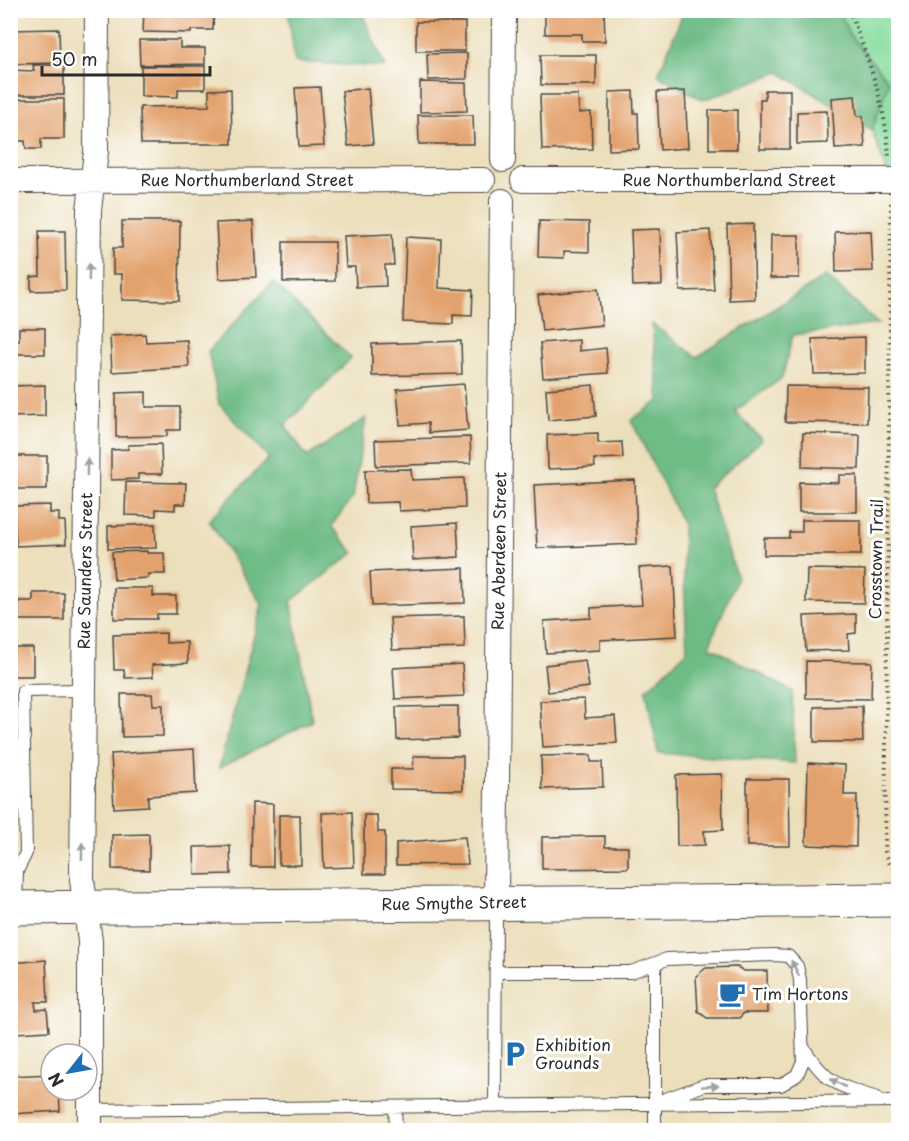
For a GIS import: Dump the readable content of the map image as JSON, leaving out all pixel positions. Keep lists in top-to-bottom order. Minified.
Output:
{"streets":{"main road":["Rue Smythe Street"],"street":["Rue Northumberland Street","Rue Aberdeen Street","Rue Saunders Street"],"path":["Crosstown Trail"]},"crossings":[["Rue Northumberland Street","Rue Aberdeen Street"],["Rue Northumberland Street","Rue Saunders Street"],["Rue Aberdeen Street","Rue Smythe Street"],["Crosstown Trail","Rue Smythe Street"],["Rue Saunders Street","Rue Smythe Street"]],"one_way":["Rue Saunders Street"],"places":{"cafe":["Tim Hortons"],"parking":["Exhibition Grounds"]},"scale_bar":"50 m","north":"bottom left"}
